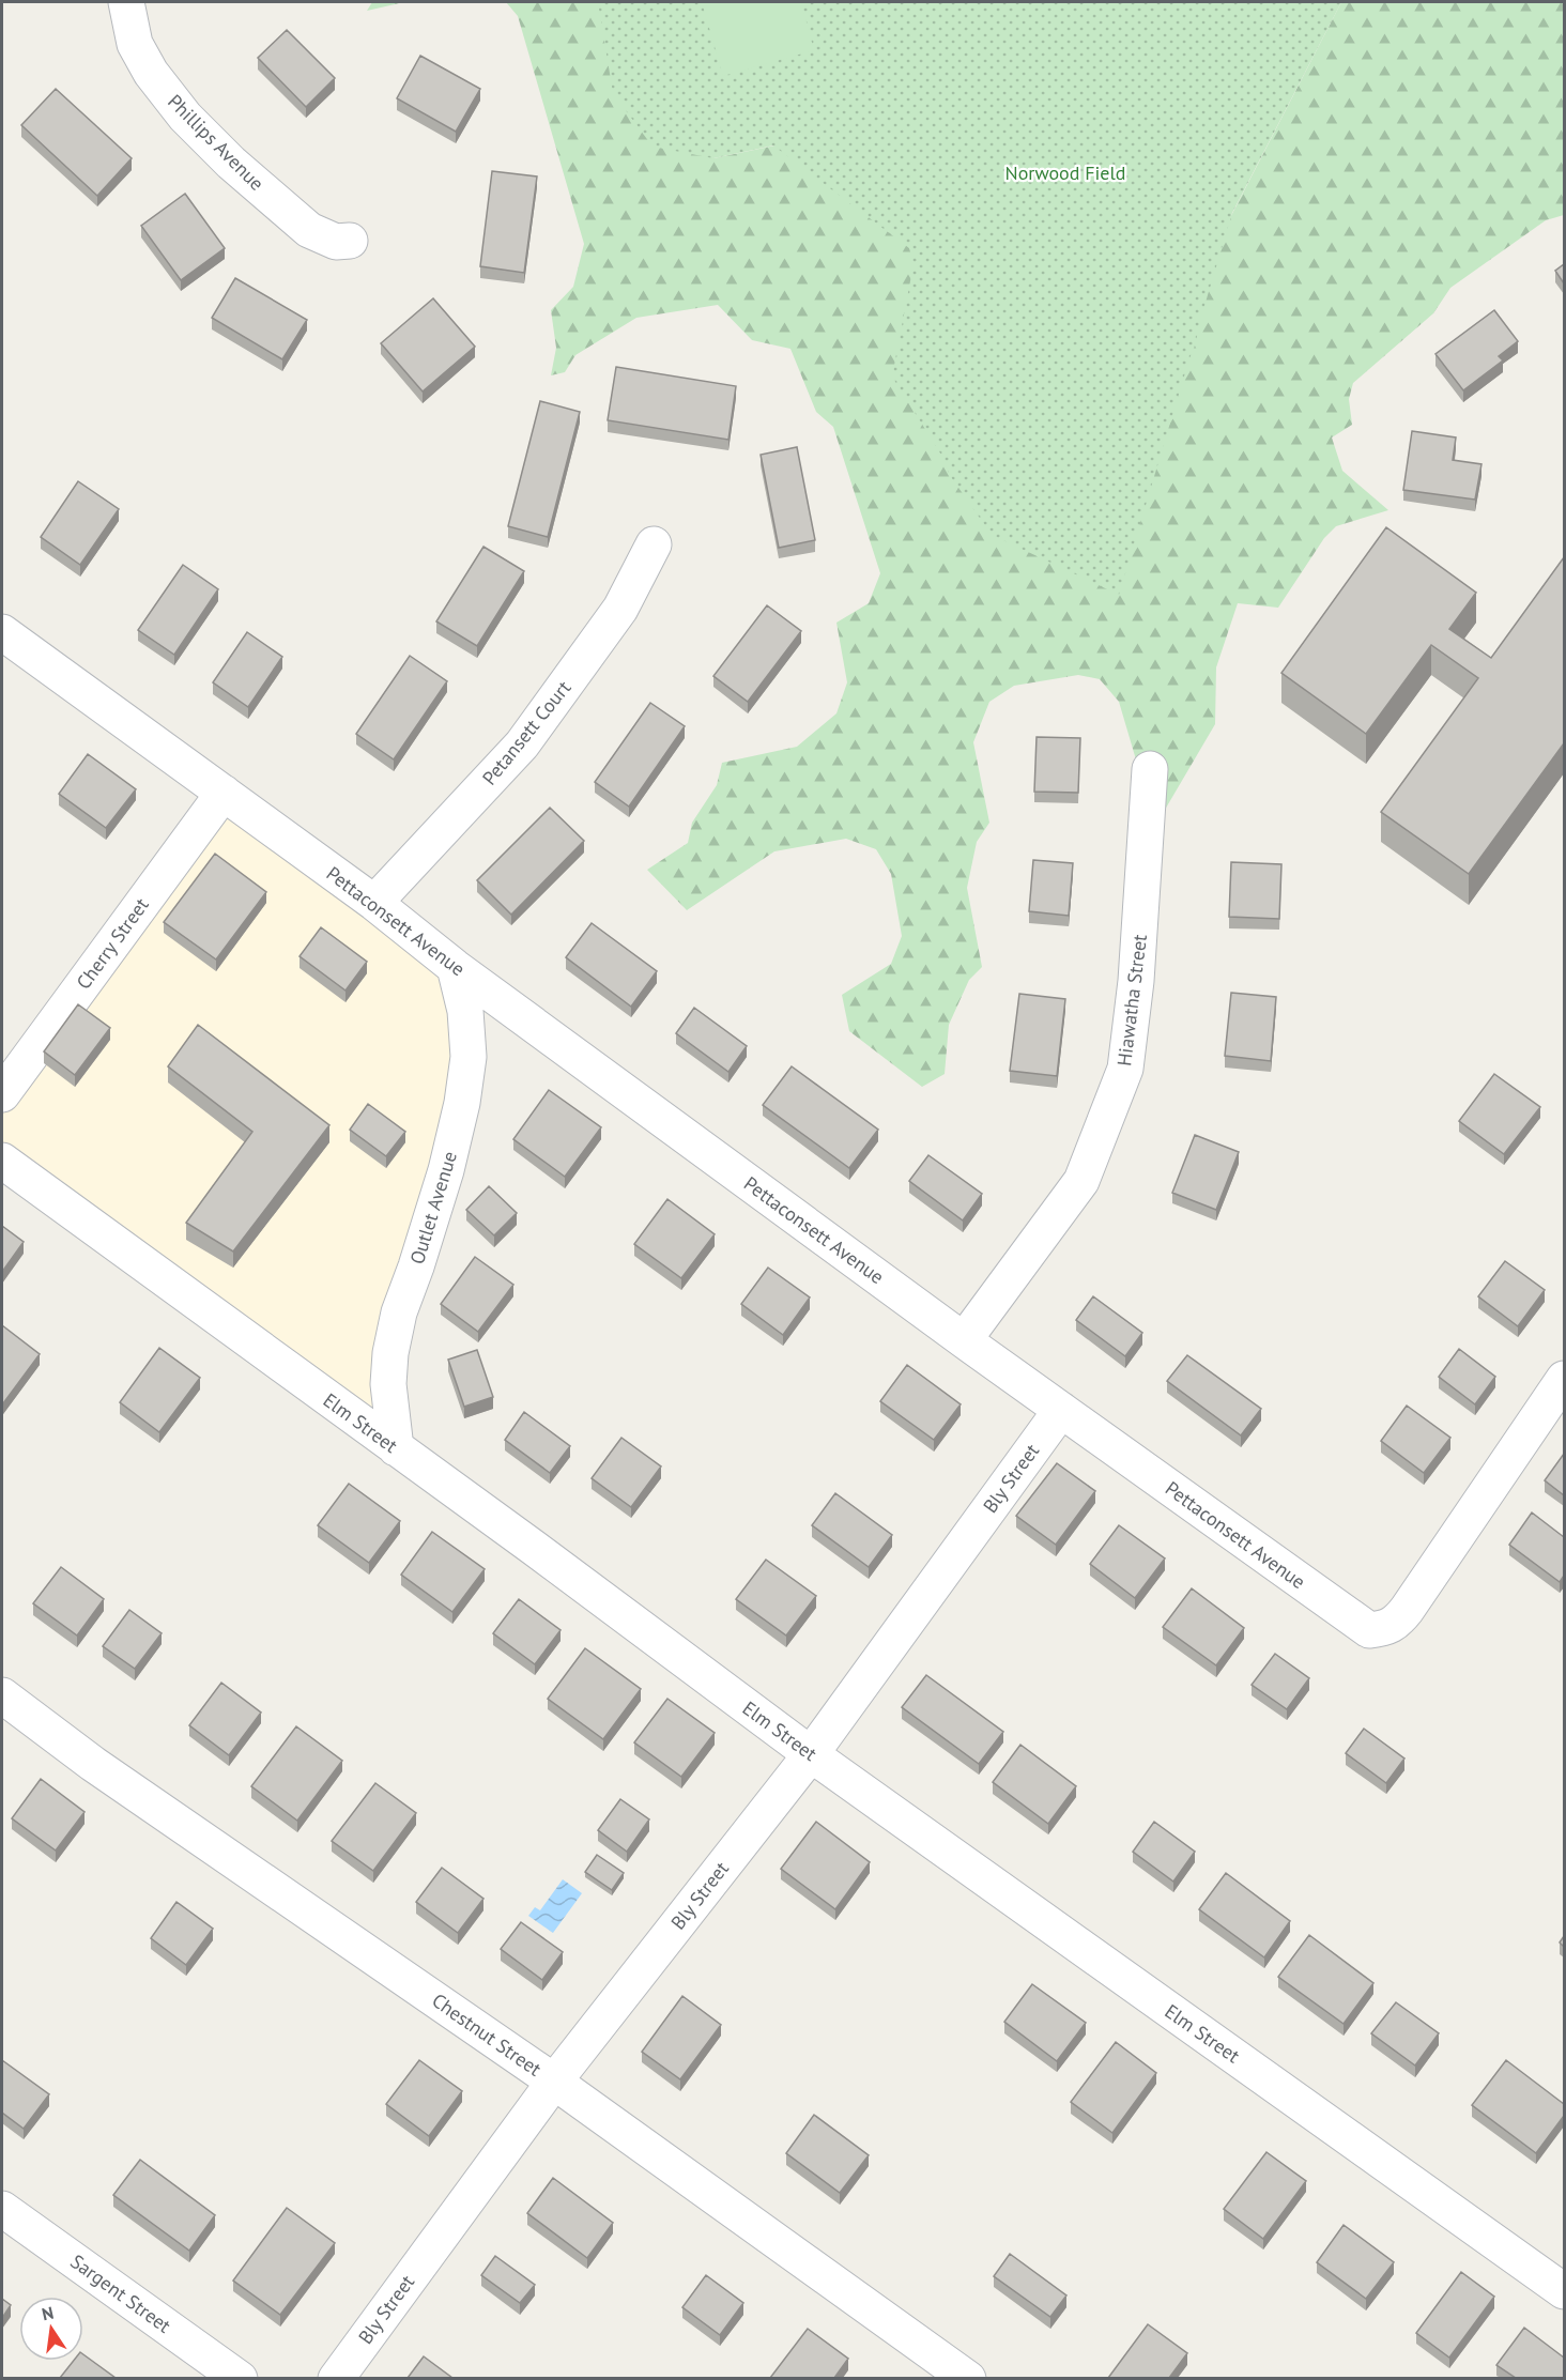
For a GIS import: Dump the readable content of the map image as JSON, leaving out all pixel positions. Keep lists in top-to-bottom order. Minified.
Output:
{"streets":{"street":["Phillips Avenue","Petansett Court","Pettaconsett Avenue","Cherry Street","Hiawatha Street","Outlet Avenue","Elm Street","Bly Street","Chestnut Street","Sargent Street"]},"crossings":[["Petansett Court","Pettaconsett Avenue"],["Pettaconsett Avenue","Cherry Street"],["Pettaconsett Avenue","Hiawatha Street"],["Pettaconsett Avenue","Outlet Avenue"],["Pettaconsett Avenue","Bly Street"],["Outlet Avenue","Elm Street"],["Elm Street","Bly Street"],["Bly Street","Chestnut Street"]],"parks":["Norwood Field"],"north":"top"}
